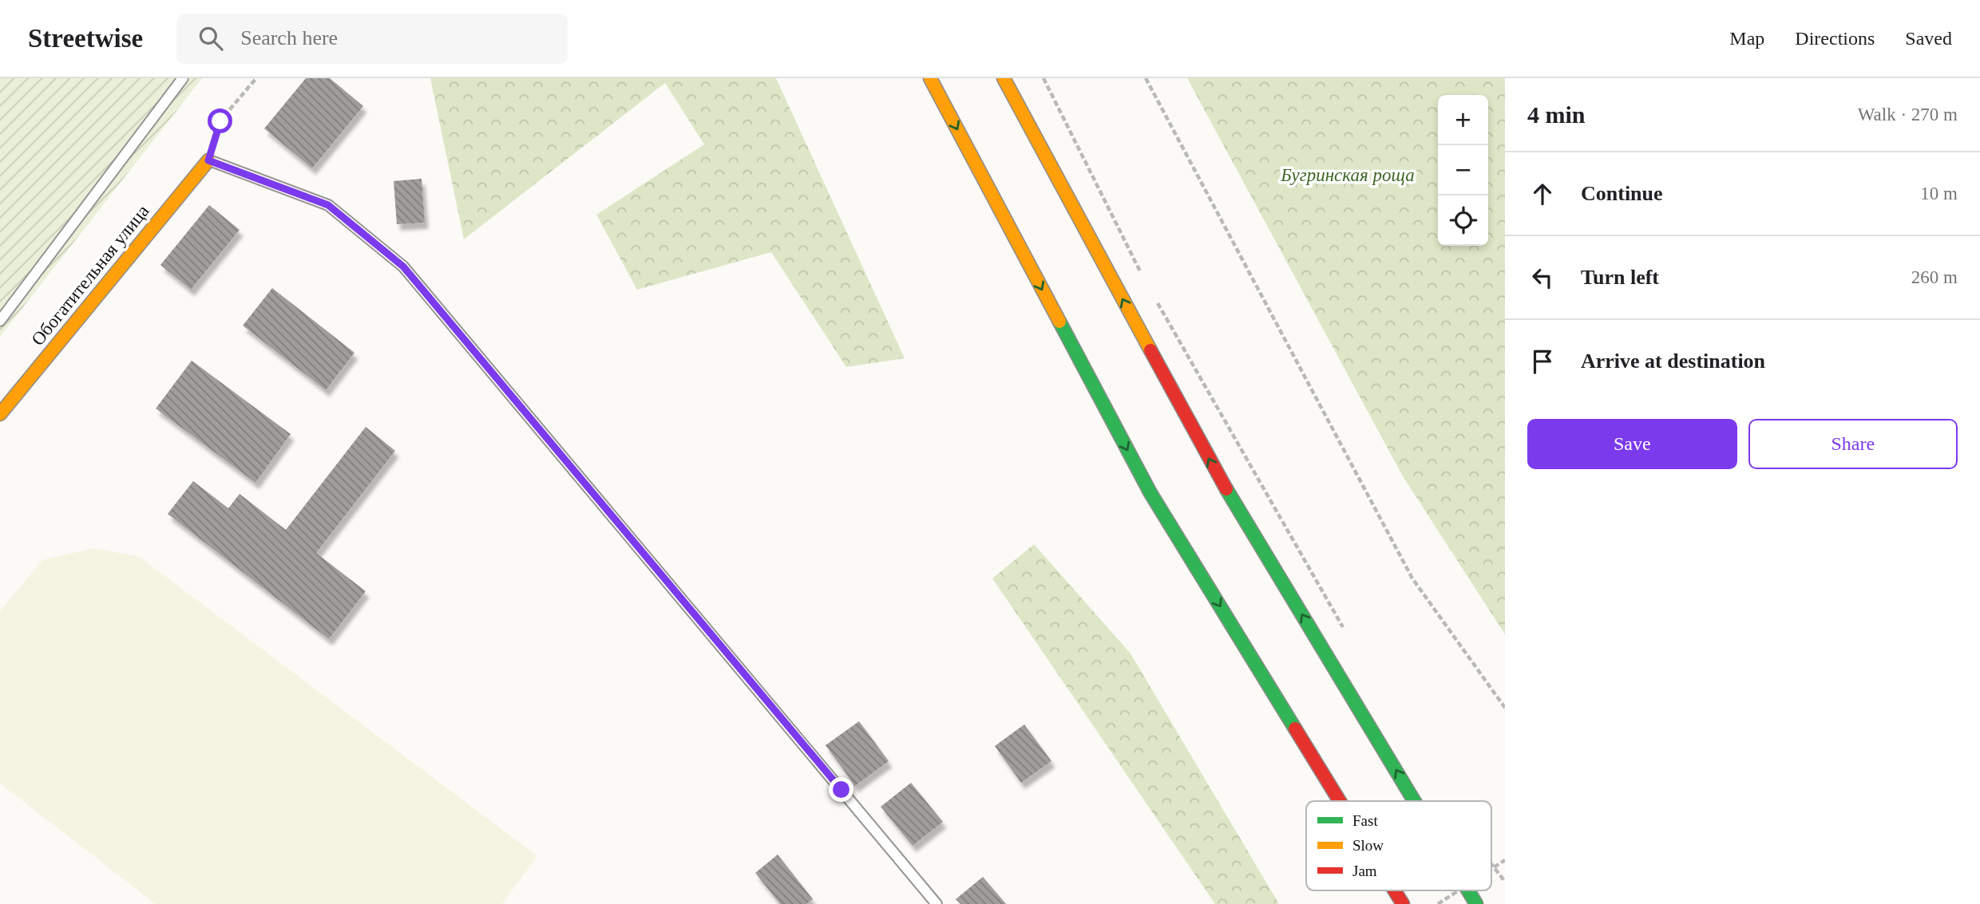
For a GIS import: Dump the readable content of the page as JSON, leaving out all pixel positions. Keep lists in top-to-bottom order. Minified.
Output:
{"streets":{"main road":["Обогатительная улица"]},"parks":["Бугринская роща"],"legend":["Fast","Slow","Jam"],"page":{"header":"Streetwise","search":"Search here","nav":["Map","Directions","Saved"],"heading":["4 min","Walk · 270 m"],"map_buttons":["+","−"],"list":[["Continue","10 m"],["Turn left","260 m"],"Arrive at destination"],"buttons":["Save","Share"]}}
